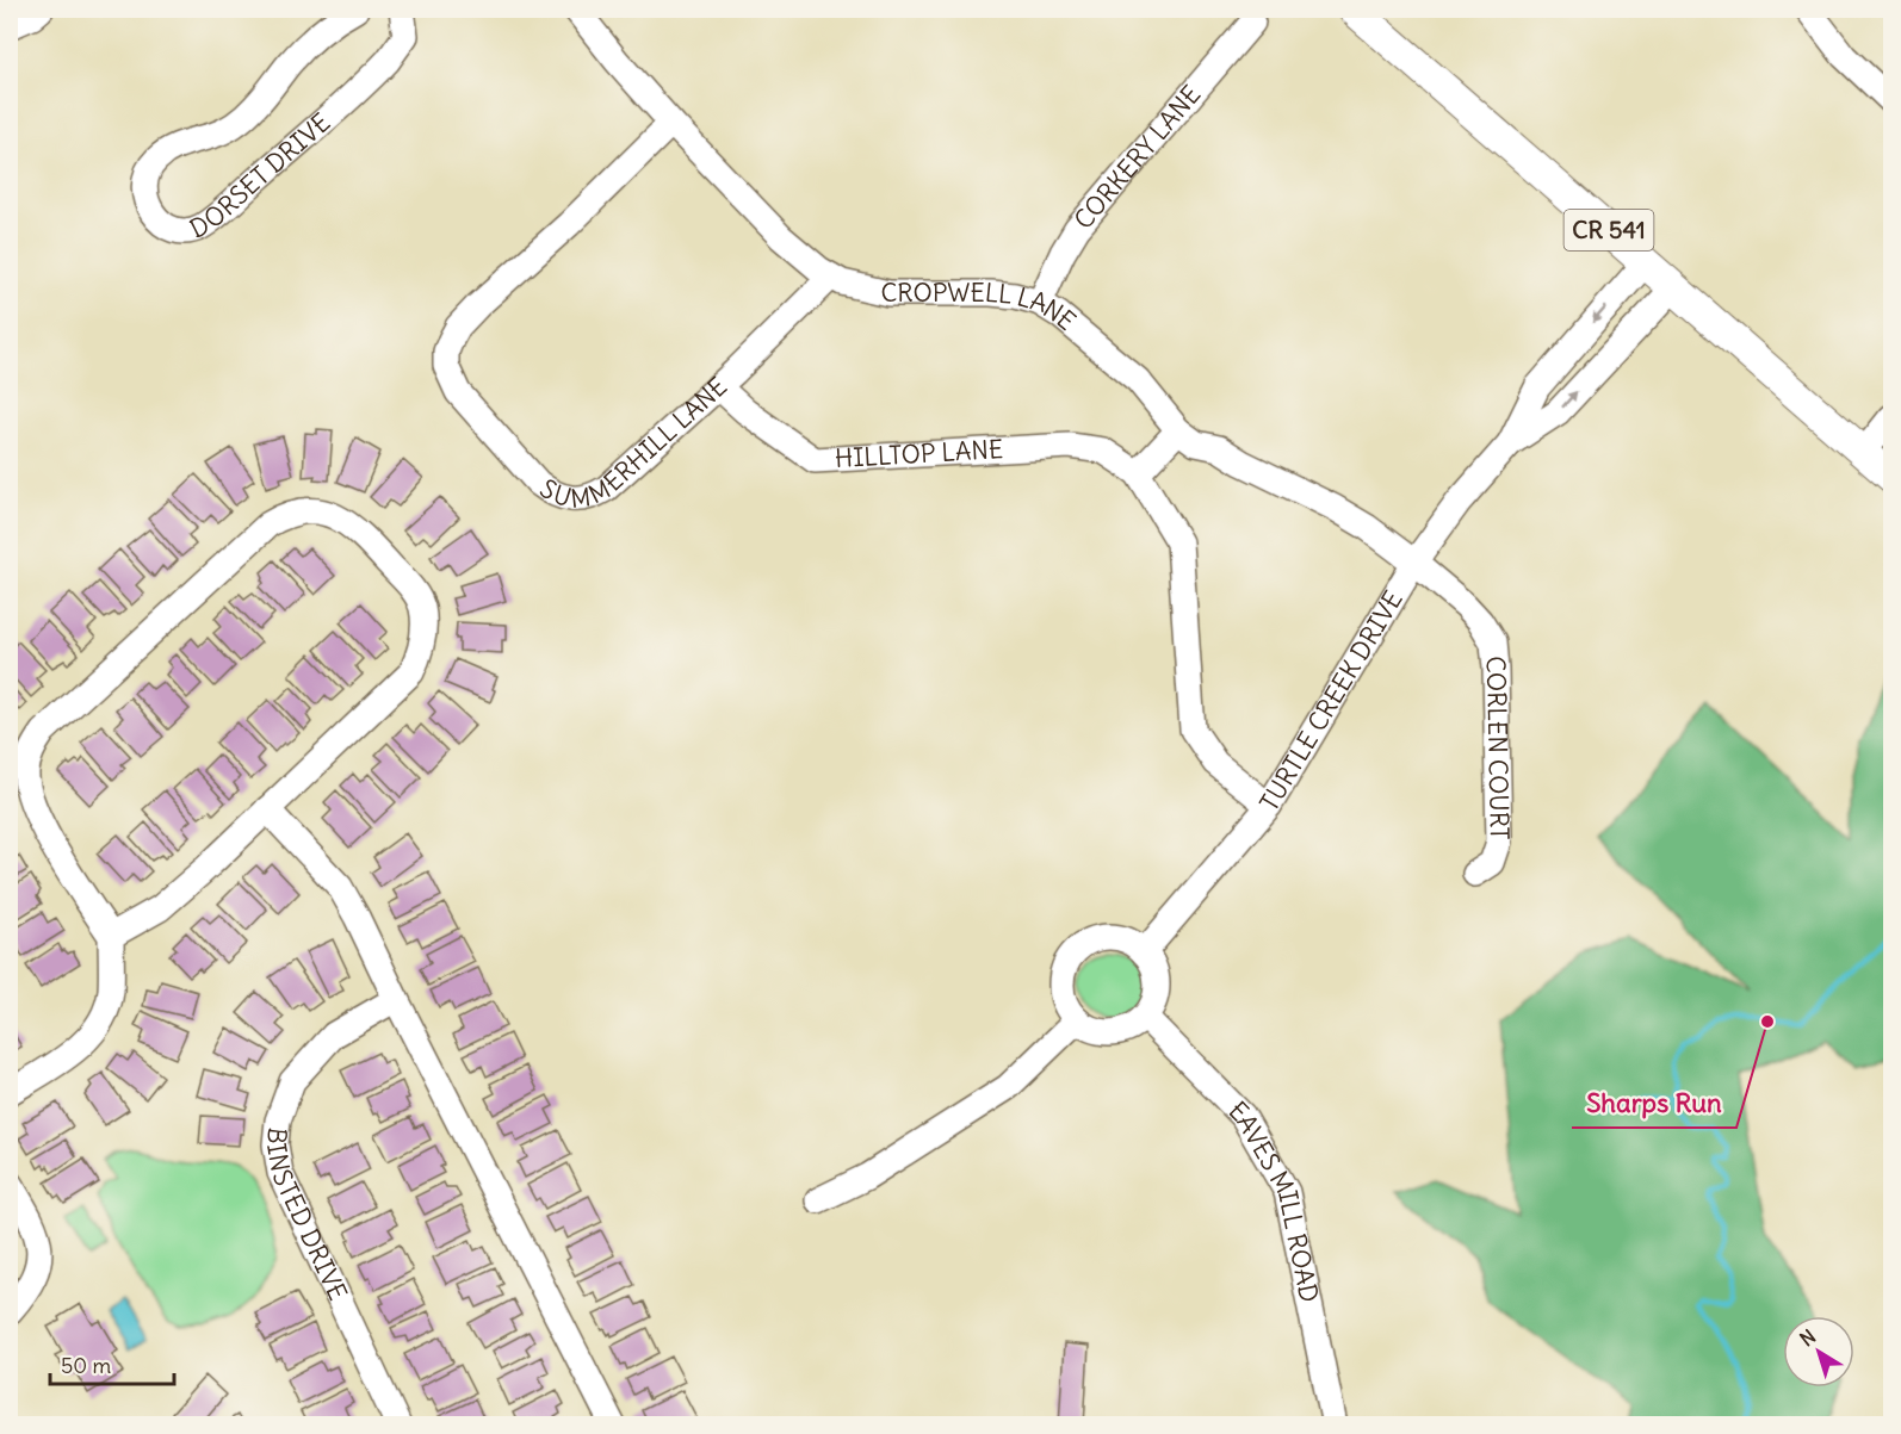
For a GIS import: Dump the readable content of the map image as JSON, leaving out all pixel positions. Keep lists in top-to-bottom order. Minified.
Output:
{"streets":{"main road":["CR 541"],"street":["CORKERY LANE","DORSET DRIVE","CROPWELL LANE","SUMMERHILL LANE","HILLTOP LANE","TURTLE CREEK DRIVE","CORLEN COURT","EAVES MILL ROAD","BINSTED DRIVE"]},"crossings":[["CORKERY LANE","CROPWELL LANE"],["CR 541","TURTLE CREEK DRIVE"],["CROPWELL LANE","SUMMERHILL LANE"],["CROPWELL LANE","TURTLE CREEK DRIVE"],["CROPWELL LANE","CORLEN COURT"],["SUMMERHILL LANE","HILLTOP LANE"],["HILLTOP LANE","TURTLE CREEK DRIVE"],["TURTLE CREEK DRIVE","CORLEN COURT"],["TURTLE CREEK DRIVE","EAVES MILL ROAD"]],"places":["Sharps Run"],"scale_bar":"50 m","north":"top left"}
